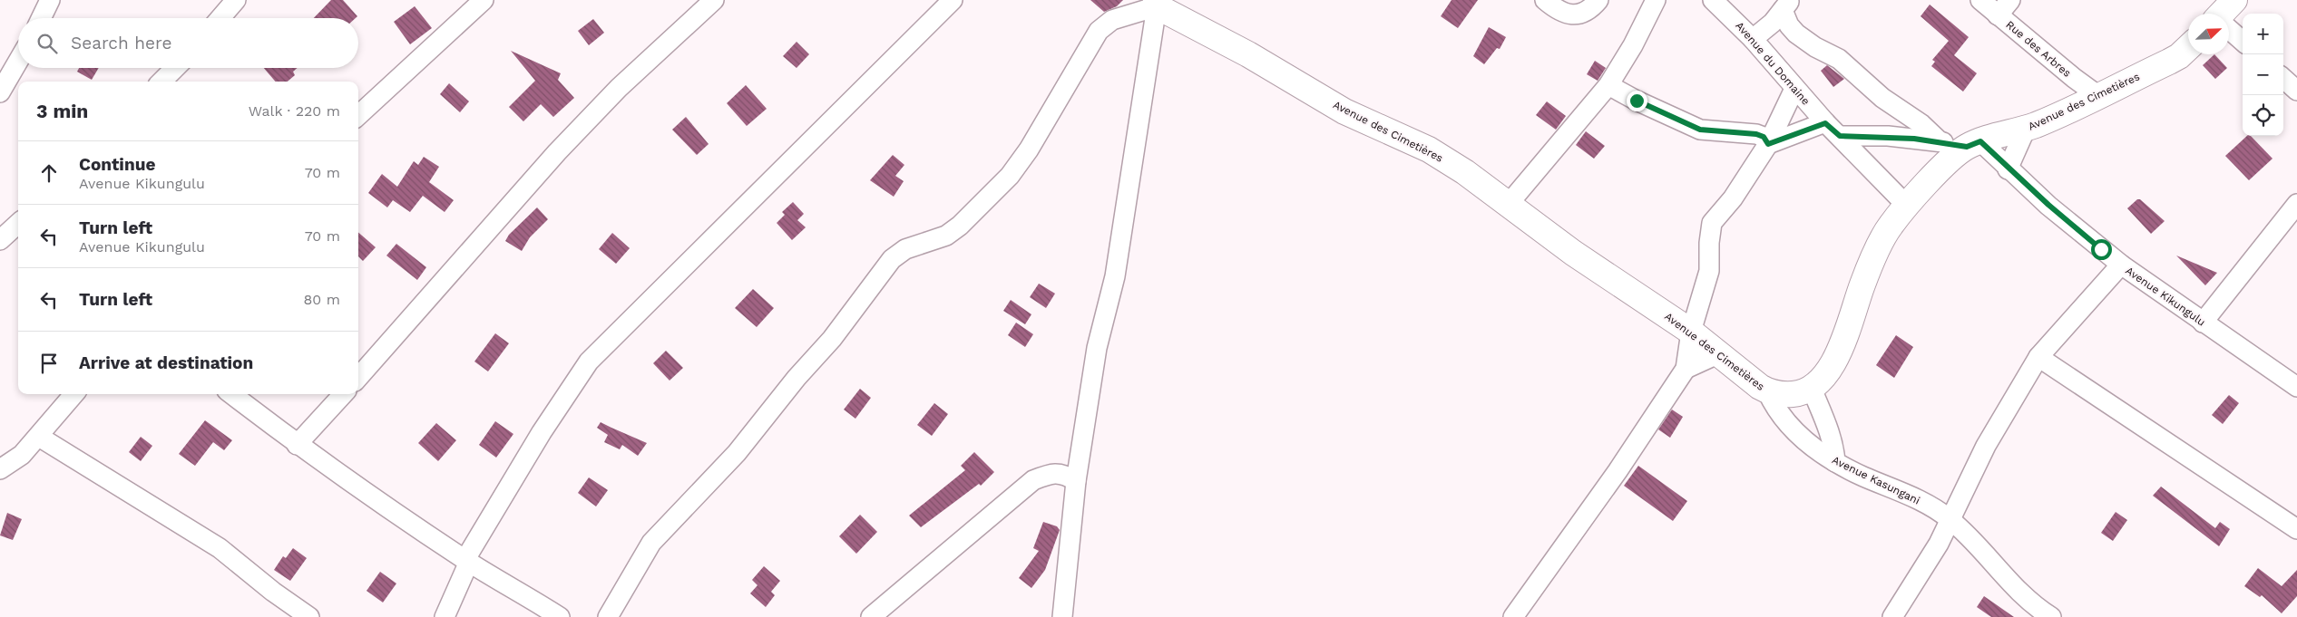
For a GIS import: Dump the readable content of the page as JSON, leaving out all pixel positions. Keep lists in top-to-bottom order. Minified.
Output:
{"streets":{"street":["Rue des Arbres","Avenue du Domaine","Avenue des Cimetières","Avenue Kikungulu","Avenue Kasungani"]},"crossings":[["Rue des Arbres","Avenue des Cimetières"],["Avenue du Domaine","Avenue des Cimetières"],["Avenue des Cimetières","Avenue Kikungulu"],["Avenue des Cimetières","Avenue Kasungani"]],"north":"top right","page":{"map_buttons":["+","−"],"search":"Search here","heading":["3 min","Walk · 220 m"],"list":[["Continue","Avenue Kikungulu","70 m"],["Turn left","Avenue Kikungulu","70 m"],["Turn left","80 m"],"Arrive at destination"]}}
